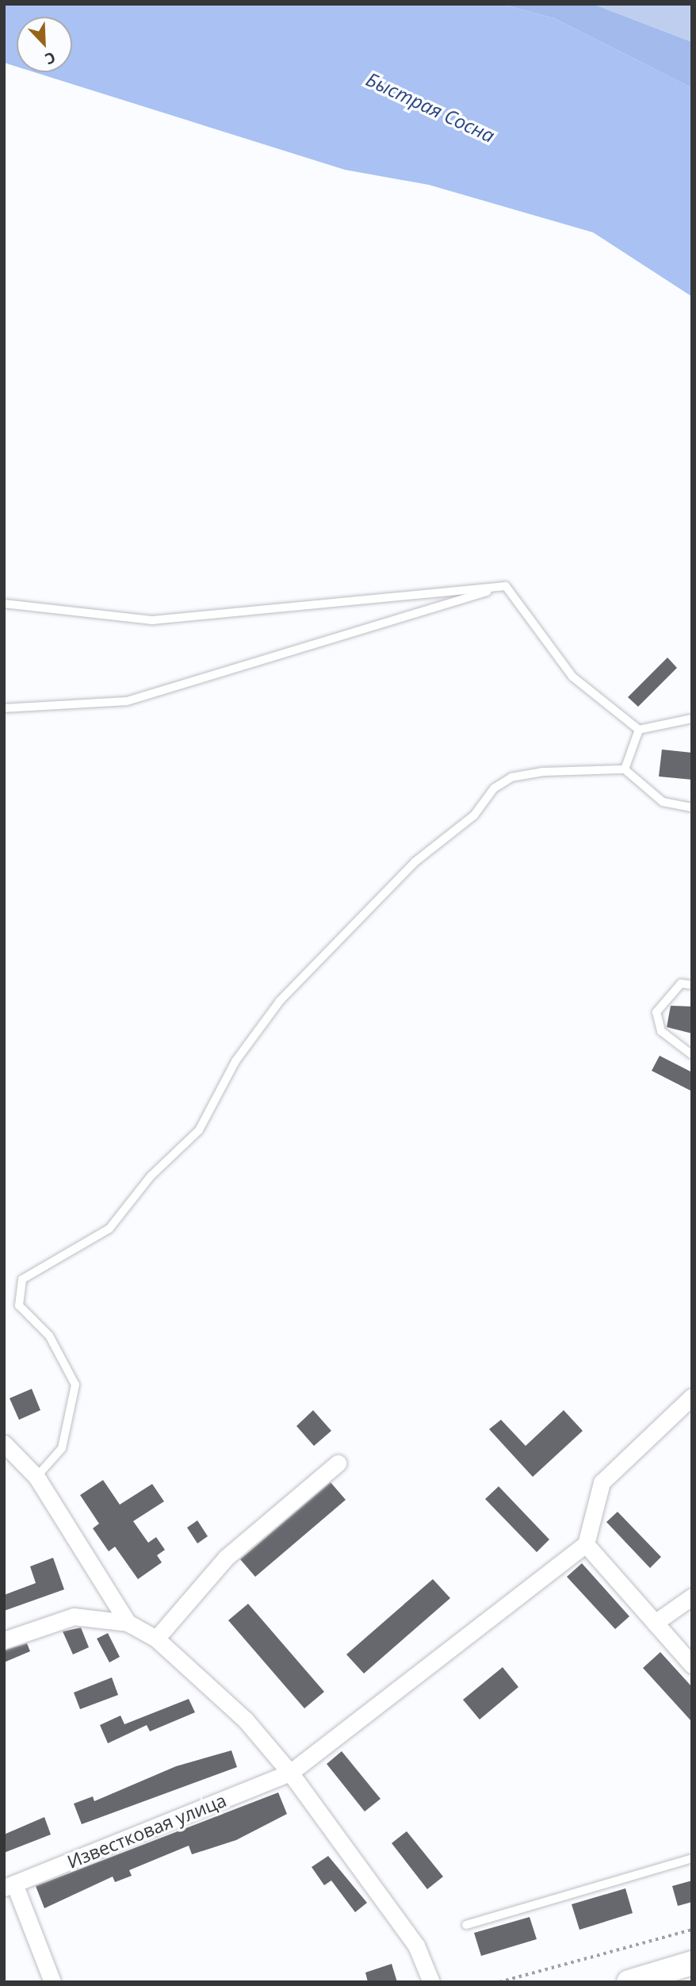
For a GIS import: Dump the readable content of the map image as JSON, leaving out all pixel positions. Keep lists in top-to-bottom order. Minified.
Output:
{"streets":{"street":["Известковая улица"]},"water":["Быстрая Сосна"],"north":"bottom right"}
